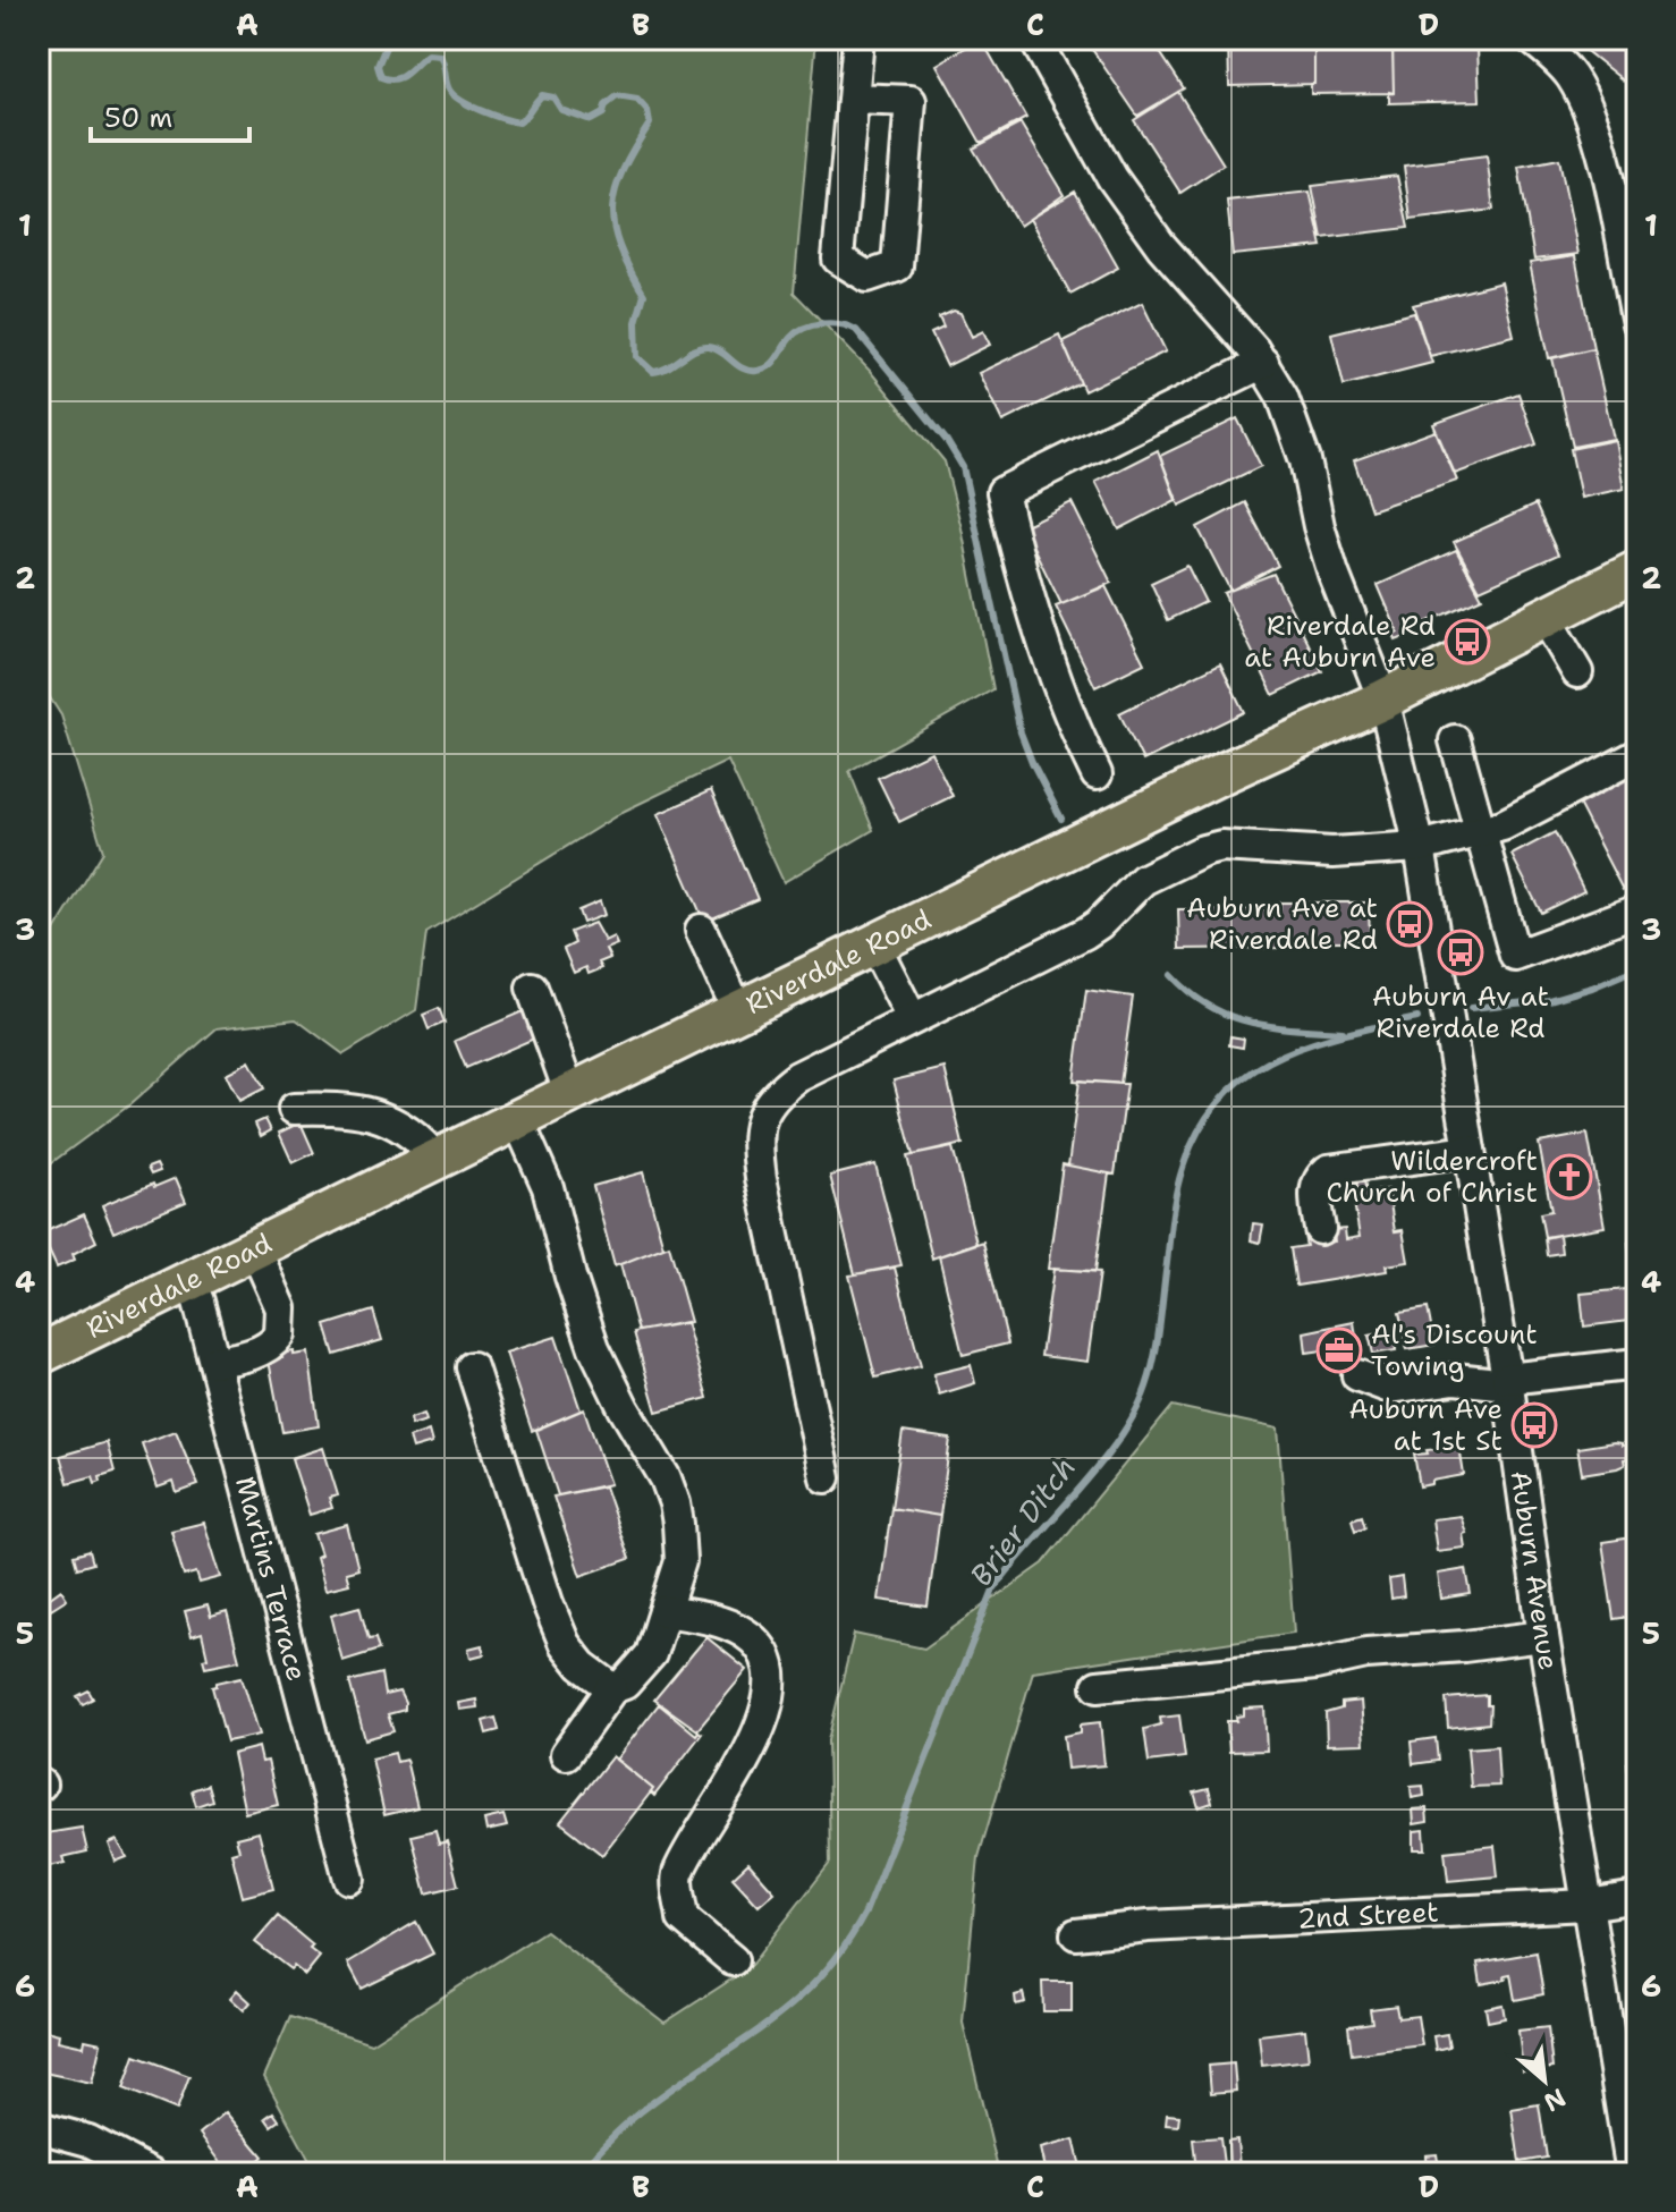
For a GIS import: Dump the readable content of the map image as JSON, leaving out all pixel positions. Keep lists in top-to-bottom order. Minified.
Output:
{"streets":{"main road":["Riverdale Road"],"street":["Auburn Avenue","Martins Terrace","2nd Street"]},"crossings":[["Riverdale Road","Auburn Avenue"],["Riverdale Road","Martins Terrace"],["Auburn Avenue","2nd Street"]],"water":["Brier Ditch"],"places":{"bus stop":["Riverdale Rd at Auburn Ave","Auburn Ave at Riverdale Rd","Auburn Av at Riverdale Rd","Auburn Ave at 1st St"],"church":["Wildercroft Church of Christ"],"office":["Al's Discount Towing"]},"scale_bar":"50 m","north":"bottom right","grid":{"columns":["A","B","C","D"],"rows":["1","2","3","4","5","6"]}}
